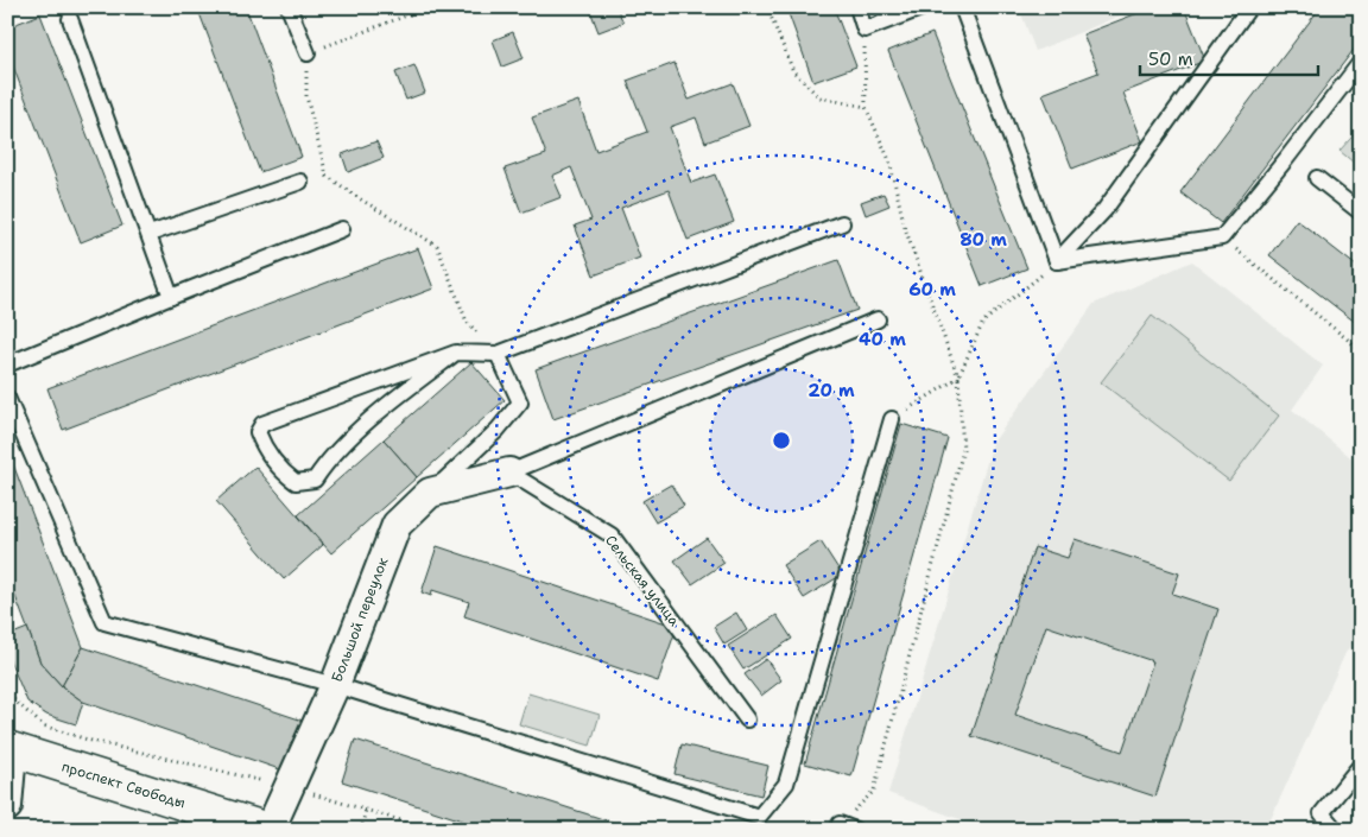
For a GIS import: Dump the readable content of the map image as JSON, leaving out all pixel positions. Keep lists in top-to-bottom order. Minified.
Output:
{"streets":{"street":["Большой переулок","проспект Свободы"],"lane":["Сельская улица"]},"crossings":[["Сельская улица","Большой переулок"],["Большой переулок","проспект Свободы"]],"scale_bar":"50 m","rings":["80 m","60 m","40 m","20 m"]}
